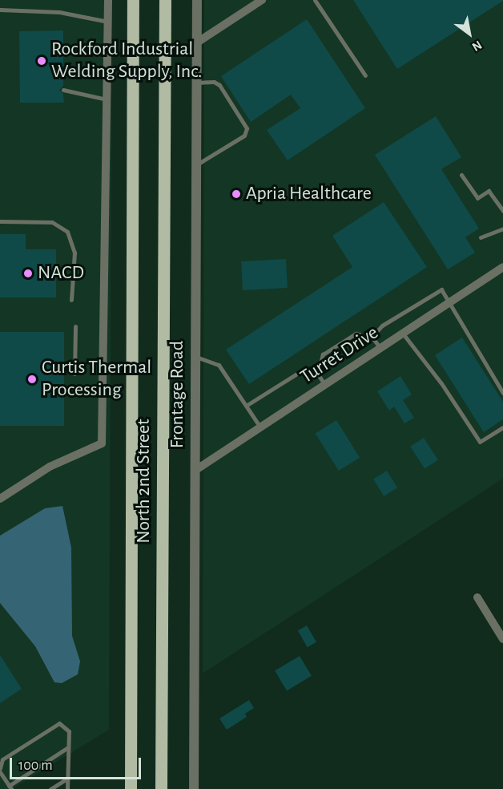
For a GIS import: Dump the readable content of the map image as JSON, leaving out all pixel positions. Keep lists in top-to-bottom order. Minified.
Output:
{"streets":{"main road":["North 2nd Street"],"street":["Turret Drive","Frontage Road"]},"crossings":[["Turret Drive","Frontage Road"]],"places":["Rockford Industrial Welding Supply, Inc.","Apria Healthcare","NACD","Curtis Thermal Processing"],"scale_bar":"100 m","north":"bottom right"}
